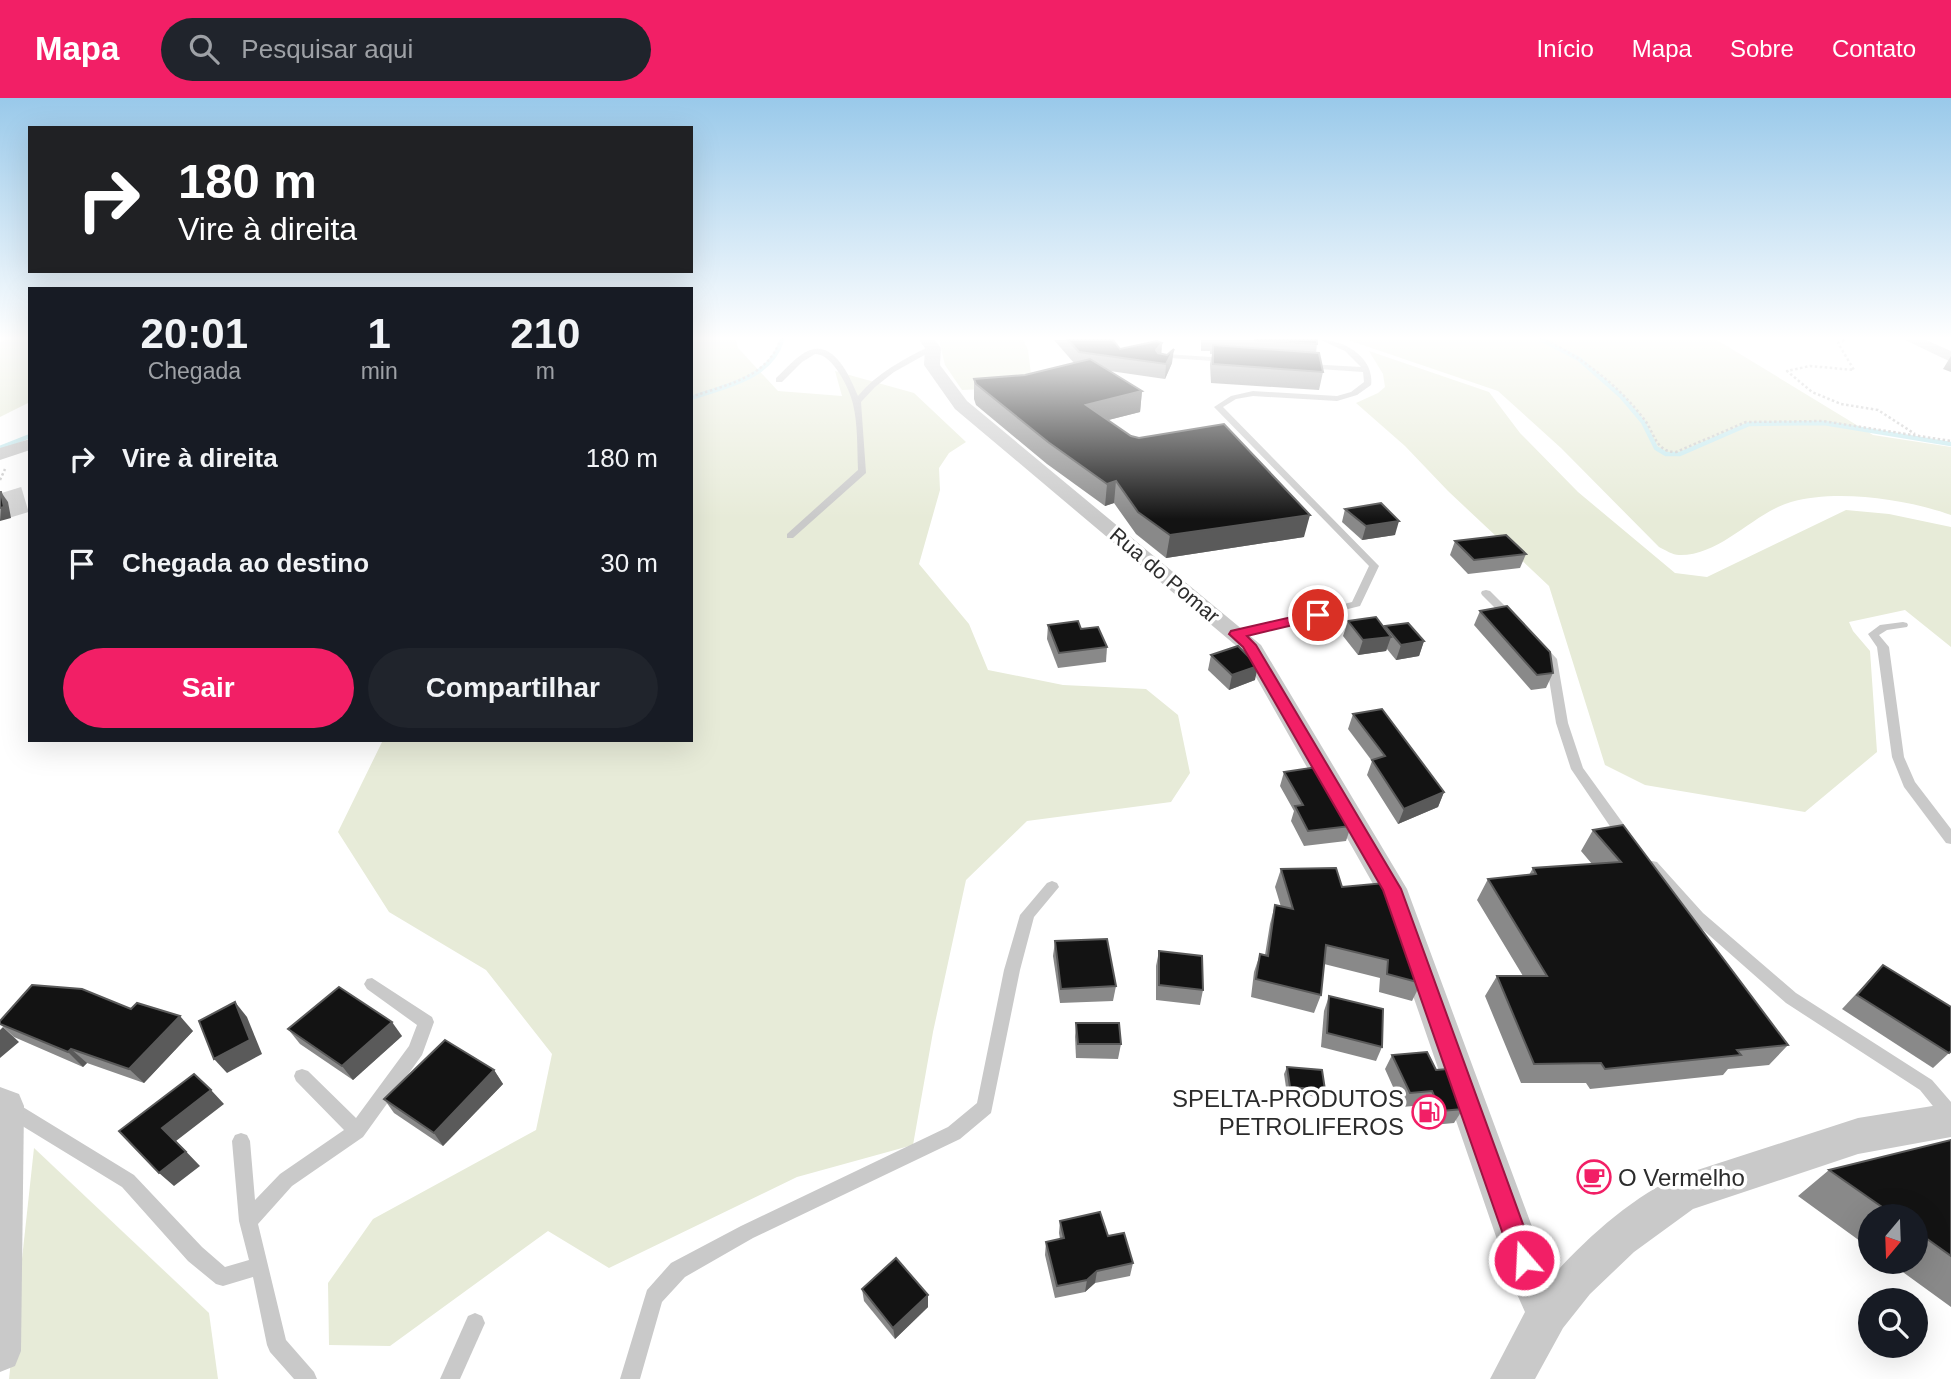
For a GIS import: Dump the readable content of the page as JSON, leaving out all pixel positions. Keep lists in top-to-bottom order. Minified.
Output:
{"streets":{"street":["Rua do Pomar"]},"places":{"fuel station":["SPELTA-PRODUTOS PETROLIFEROS"],"cafe":["O Vermelho"]},"north":"bottom","page":{"header":"Mapa","search":"Pesquisar aqui","nav":["Início","Mapa","Sobre","Contato"],"turn":["180 m","Vire à direita"],"eta":["20:01","Chegada","1","min","210","m"],"list":[{"name":"Vire à direita","value":"180 m"},{"name":"Chegada ao destino","value":"30 m"}],"buttons":["Sair","Compartilhar"]}}
